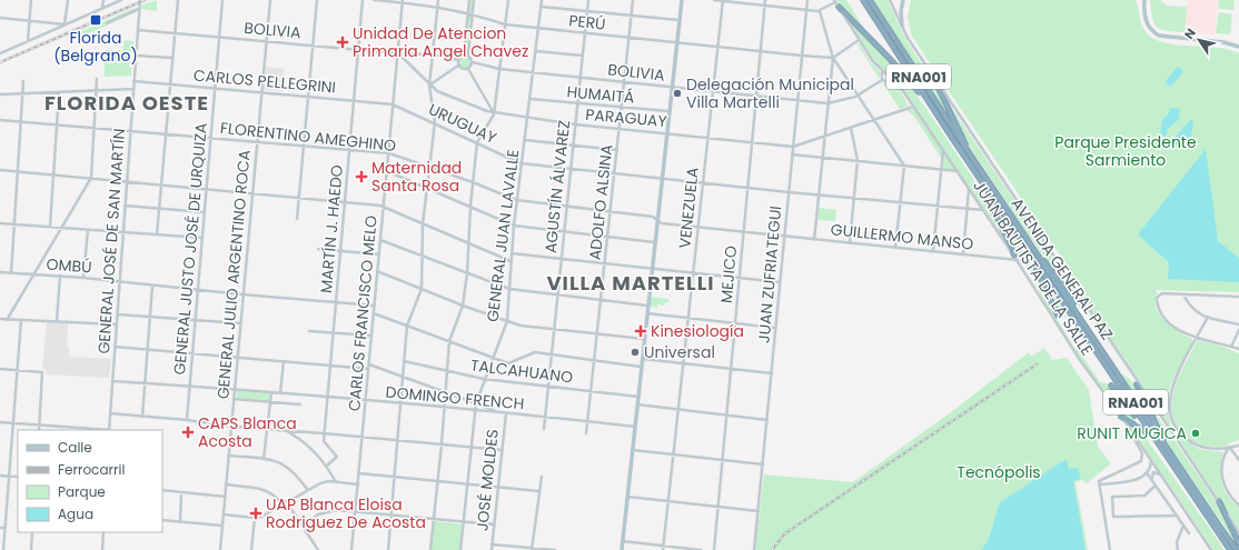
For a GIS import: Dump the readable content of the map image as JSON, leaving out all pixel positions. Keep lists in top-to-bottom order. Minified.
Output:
{"streets":{"highway":["RNA001","AVENIDA GENERAL PAZ"],"street":["PERÚ","BOLIVIA","CARLOS PELLEGRINI","HUMAITÁ","PARAGUAY","URUGUAY","FLORENTINO AMEGHINO","AGUSTÍN ÁLVAREZ","ADOLFO ALSINA","VENEZUELA","MARTÍN J. HAEDO","GENERAL JUAN LAVALLE","GUILLERMO MANSO","GENERAL JOSÉ DE SAN MARTÍN","GENERAL JUSTO JOSÉ DE URQUIZA","OMBÚ","JUAN BAUTISTA DE LA SALLE","GENERAL JULIO ARGENTINO ROCA","MEJICO","JUAN ZUFRIATEGUI","CARLOS FRANCISCO MELO","TALCAHUANO","DOMINGO FRENCH","JOSÉ MOLDES"]},"crossings":[["PERÚ","AGUSTÍN ÁLVAREZ"],["PERÚ","ADOLFO ALSINA"],["PERÚ","VENEZUELA"],["PERÚ","GENERAL JUAN LAVALLE"],["PERÚ","MEJICO"],["PERÚ","JUAN ZUFRIATEGUI"],["PERÚ","CARLOS FRANCISCO MELO"],["BOLIVIA","PARAGUAY"],["BOLIVIA","AGUSTÍN ÁLVAREZ"],["BOLIVIA","ADOLFO ALSINA"],["BOLIVIA","VENEZUELA"],["BOLIVIA","MARTÍN J. HAEDO"],["BOLIVIA","GENERAL JUAN LAVALLE"],["BOLIVIA","GENERAL JOSÉ DE SAN MARTÍN"],["BOLIVIA","GENERAL JUSTO JOSÉ DE URQUIZA"],["BOLIVIA","GENERAL JULIO ARGENTINO ROCA"],["BOLIVIA","MEJICO"],["BOLIVIA","JUAN ZUFRIATEGUI"],["BOLIVIA","CARLOS FRANCISCO MELO"],["CARLOS PELLEGRINI","URUGUAY"],["CARLOS PELLEGRINI","MARTÍN J. HAEDO"],["CARLOS PELLEGRINI","GENERAL JOSÉ DE SAN MARTÍN"],["CARLOS PELLEGRINI","GENERAL JUSTO JOSÉ DE URQUIZA"],["CARLOS PELLEGRINI","GENERAL JULIO ARGENTINO ROCA"],["CARLOS PELLEGRINI","CARLOS FRANCISCO MELO"],["HUMAITÁ","AGUSTÍN ÁLVAREZ"],["HUMAITÁ","ADOLFO ALSINA"],["HUMAITÁ","GENERAL JUAN LAVALLE"],["PARAGUAY","AGUSTÍN ÁLVAREZ"],["PARAGUAY","ADOLFO ALSINA"],["PARAGUAY","VENEZUELA"],["PARAGUAY","GENERAL JUAN LAVALLE"],["PARAGUAY","MEJICO"],["PARAGUAY","JUAN ZUFRIATEGUI"],["PARAGUAY","CARLOS FRANCISCO MELO"],["URUGUAY","AGUSTÍN ÁLVAREZ"],["URUGUAY","ADOLFO ALSINA"],["URUGUAY","VENEZUELA"],["URUGUAY","GENERAL JUAN LAVALLE"],["URUGUAY","JUAN BAUTISTA DE LA SALLE"],["URUGUAY","MEJICO"],["URUGUAY","JUAN ZUFRIATEGUI"],["URUGUAY","CARLOS FRANCISCO MELO"],["FLORENTINO AMEGHINO","AGUSTÍN ÁLVAREZ"],["FLORENTINO AMEGHINO","ADOLFO ALSINA"],["FLORENTINO AMEGHINO","VENEZUELA"],["FLORENTINO AMEGHINO","MARTÍN J. HAEDO"],["FLORENTINO AMEGHINO","GENERAL JUAN LAVALLE"],["FLORENTINO AMEGHINO","GUILLERMO MANSO"],["FLORENTINO AMEGHINO","GENERAL JOSÉ DE SAN MARTÍN"],["FLORENTINO AMEGHINO","GENERAL JUSTO JOSÉ DE URQUIZA"],["FLORENTINO AMEGHINO","GENERAL JULIO ARGENTINO ROCA"],["FLORENTINO AMEGHINO","CARLOS FRANCISCO MELO"],["AGUSTÍN ÁLVAREZ","TALCAHUANO"],["AGUSTÍN ÁLVAREZ","DOMINGO FRENCH"],["ADOLFO ALSINA","TALCAHUANO"],["ADOLFO ALSINA","DOMINGO FRENCH"],["VENEZUELA","GUILLERMO MANSO"],["MARTÍN J. HAEDO","OMBÚ"],["MARTÍN J. HAEDO","DOMINGO FRENCH"],["GENERAL JUAN LAVALLE","TALCAHUANO"],["GENERAL JUAN LAVALLE","DOMINGO FRENCH"],["GUILLERMO MANSO","JUAN BAUTISTA DE LA SALLE"],["GUILLERMO MANSO","MEJICO"],["GUILLERMO MANSO","JUAN ZUFRIATEGUI"],["GENERAL JOSÉ DE SAN MARTÍN","OMBÚ"],["GENERAL JOSÉ DE SAN MARTÍN","DOMINGO FRENCH"],["GENERAL JUSTO JOSÉ DE URQUIZA","OMBÚ"],["GENERAL JUSTO JOSÉ DE URQUIZA","DOMINGO FRENCH"],["OMBÚ","GENERAL JULIO ARGENTINO ROCA"],["OMBÚ","CARLOS FRANCISCO MELO"],["GENERAL JULIO ARGENTINO ROCA","DOMINGO FRENCH"],["CARLOS FRANCISCO MELO","DOMINGO FRENCH"],["DOMINGO FRENCH","JOSÉ MOLDES"]],"districts":["FLORIDA OESTE","VILLA MARTELLI"],"parks":["Parque Presidente Sarmiento","Tecnópolis"],"places":{"transit":["Florida (Belgrano)"],"health":["Unidad De Atencion Primaria Angel Chavez","Maternidad Santa Rosa","Kinesiología","CAPS Blanca Acosta","UAP Blanca Eloisa Rodriguez De Acosta"],"other":["Delegación Municipal Villa Martelli","Universal","RUNIT MUGICA"]},"legend":["Calle","Ferrocarril","Parque","Agua"],"north":"top left"}
